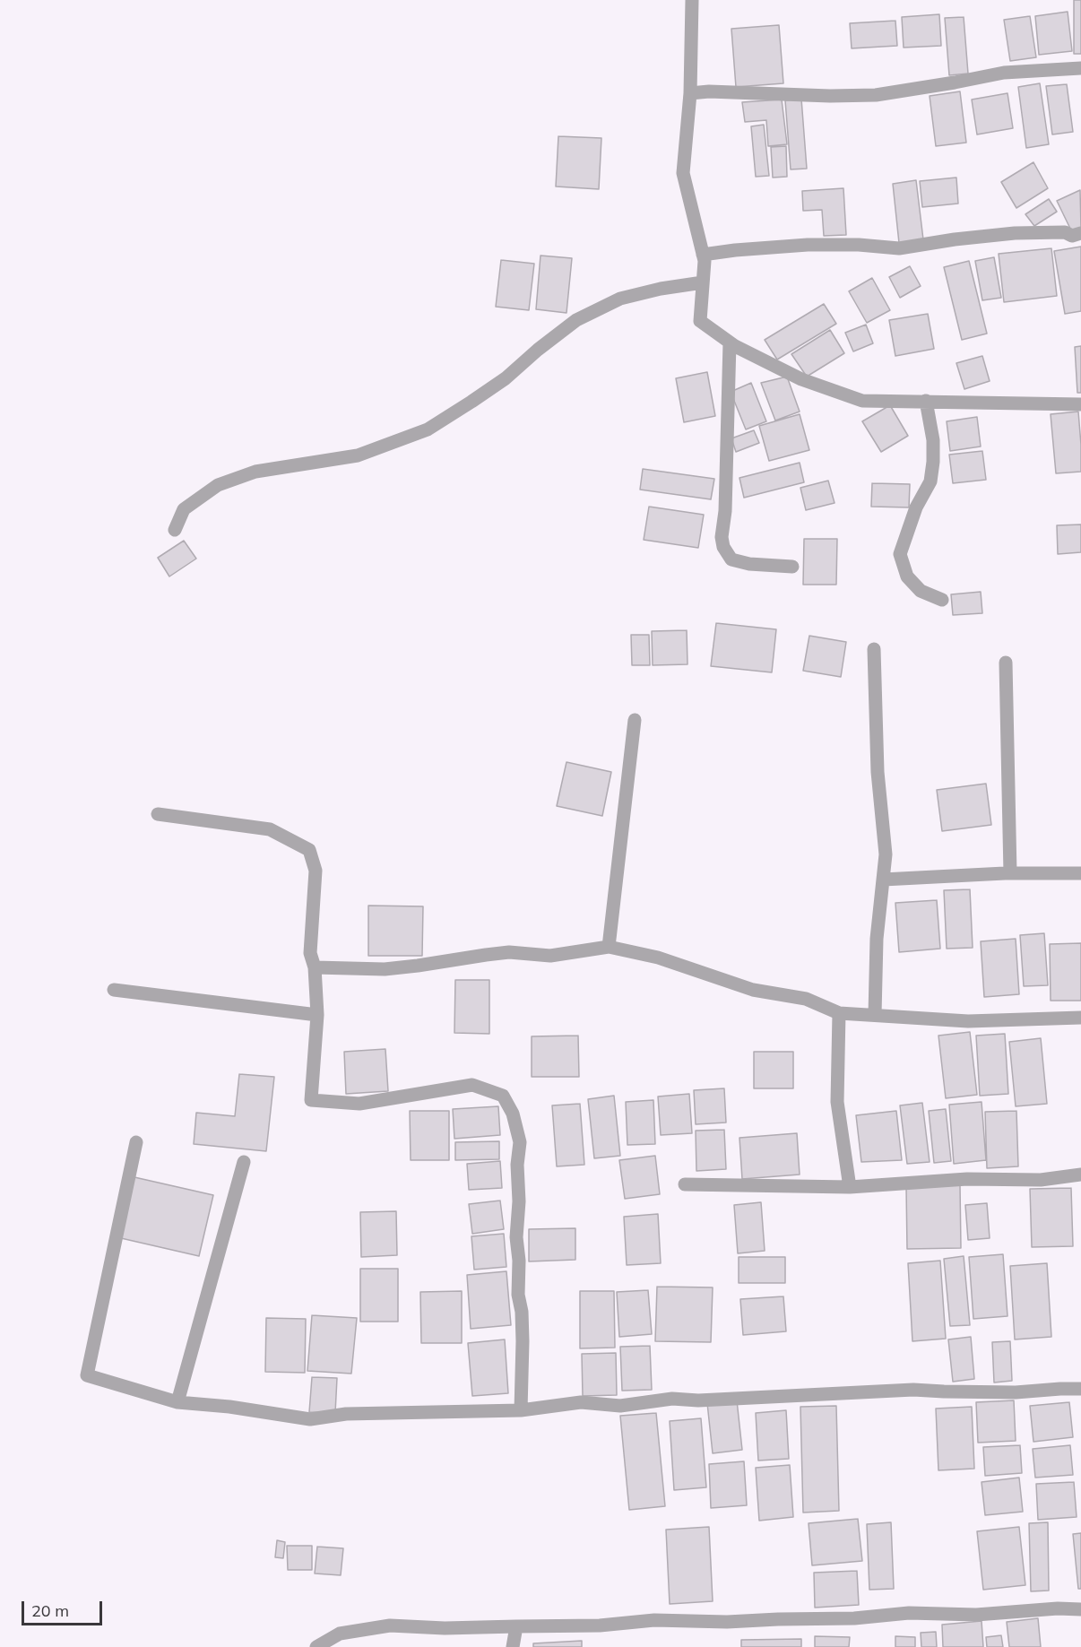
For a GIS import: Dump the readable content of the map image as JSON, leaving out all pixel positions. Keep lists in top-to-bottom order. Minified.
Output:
{"scale_bar":"20 m"}
